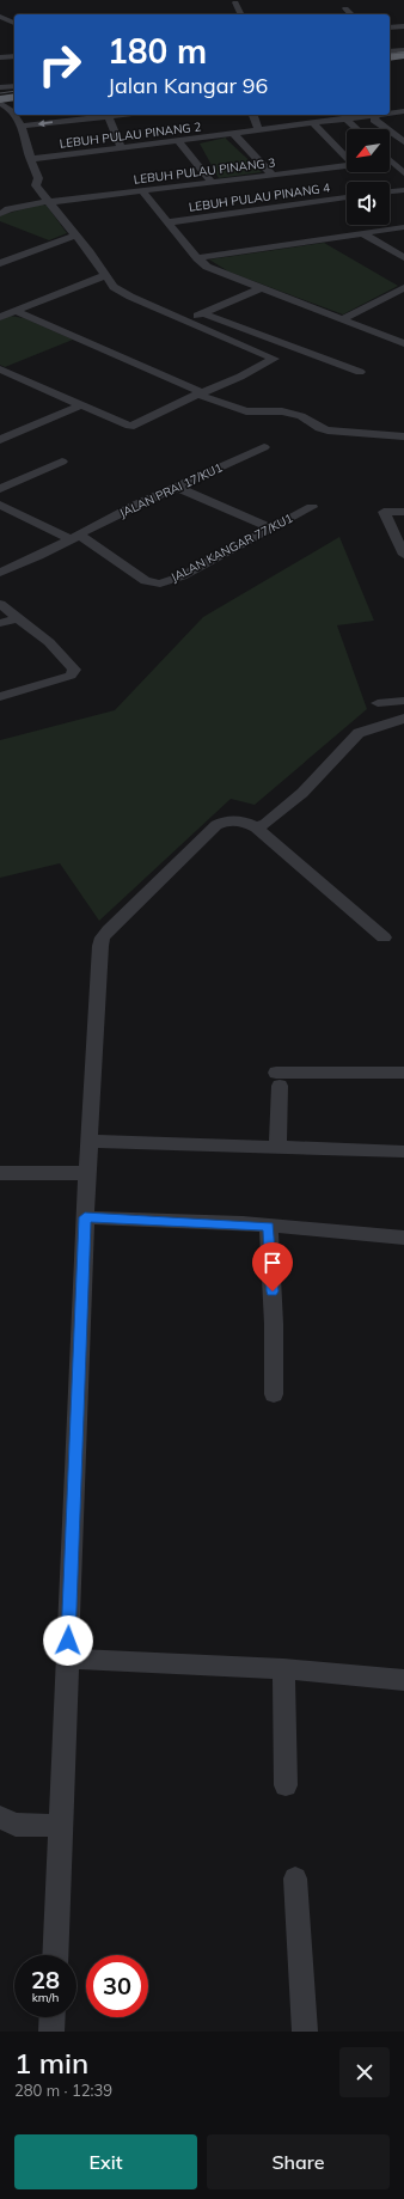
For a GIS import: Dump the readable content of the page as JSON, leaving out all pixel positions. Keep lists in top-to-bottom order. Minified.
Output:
{"streets":{"street":["LEBUH PULAU PINANG 2","LEBUH PULAU PINANG 3","LEBUH PULAU PINANG 4","JALAN PRAI 17/KU1","JALAN KANGAR 77/KU1"]},"crossings":[["JALAN PRAI 17/KU1","JALAN KANGAR 77/KU1"]],"north":"bottom left","page":{"turn":["180 m","Jalan Kangar 96"],"speed":"28 km/h","limit":"30","heading":["1 min","280 m · 12:39"],"buttons":["Exit","Share"]}}
